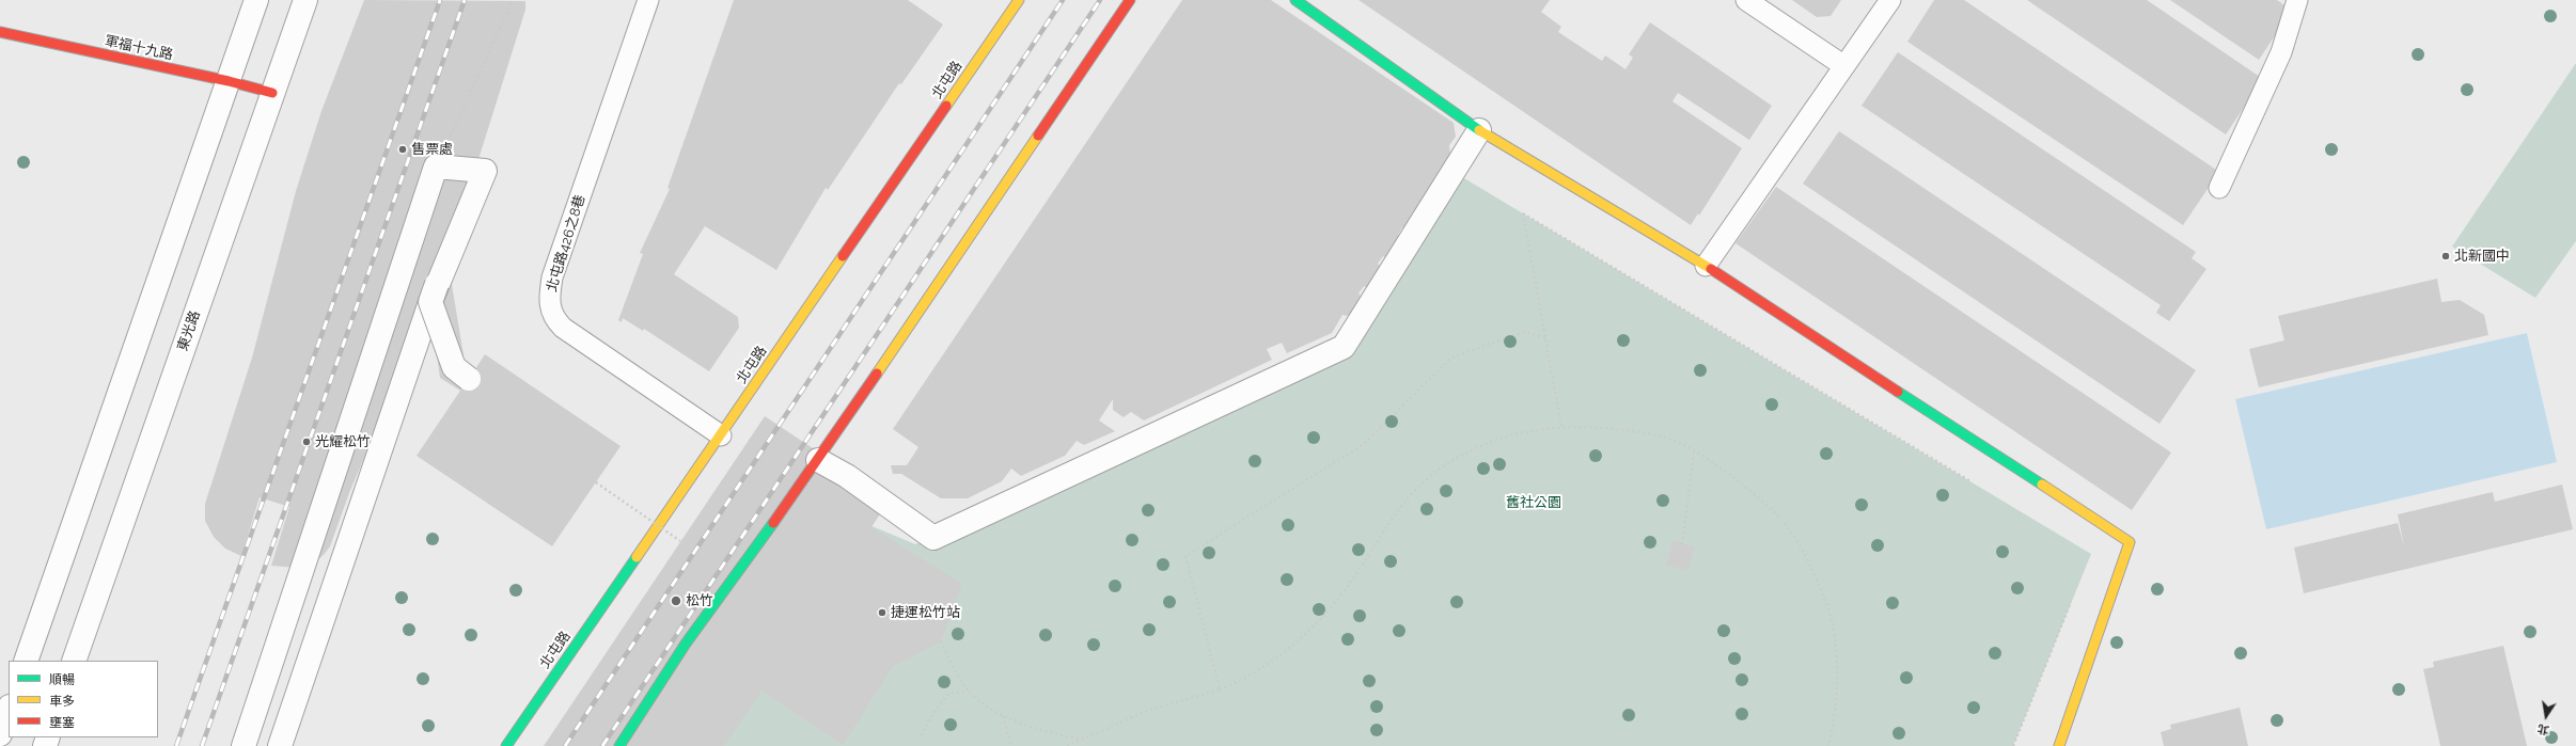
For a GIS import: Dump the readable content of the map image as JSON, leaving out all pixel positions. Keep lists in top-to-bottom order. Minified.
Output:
{"streets":{"main road":["軍福十九路","北屯路"],"street":["東光路"],"lane":["北屯路426之8巷"]},"crossings":[["軍福十九路","東光路"],["北屯路","北屯路426之8巷"]],"parks":["舊社公園"],"places":["售票處","北新國中","光耀松竹","松竹","捷運松竹站"],"legend":["順暢","車多","壅塞"],"north":"bottom"}
